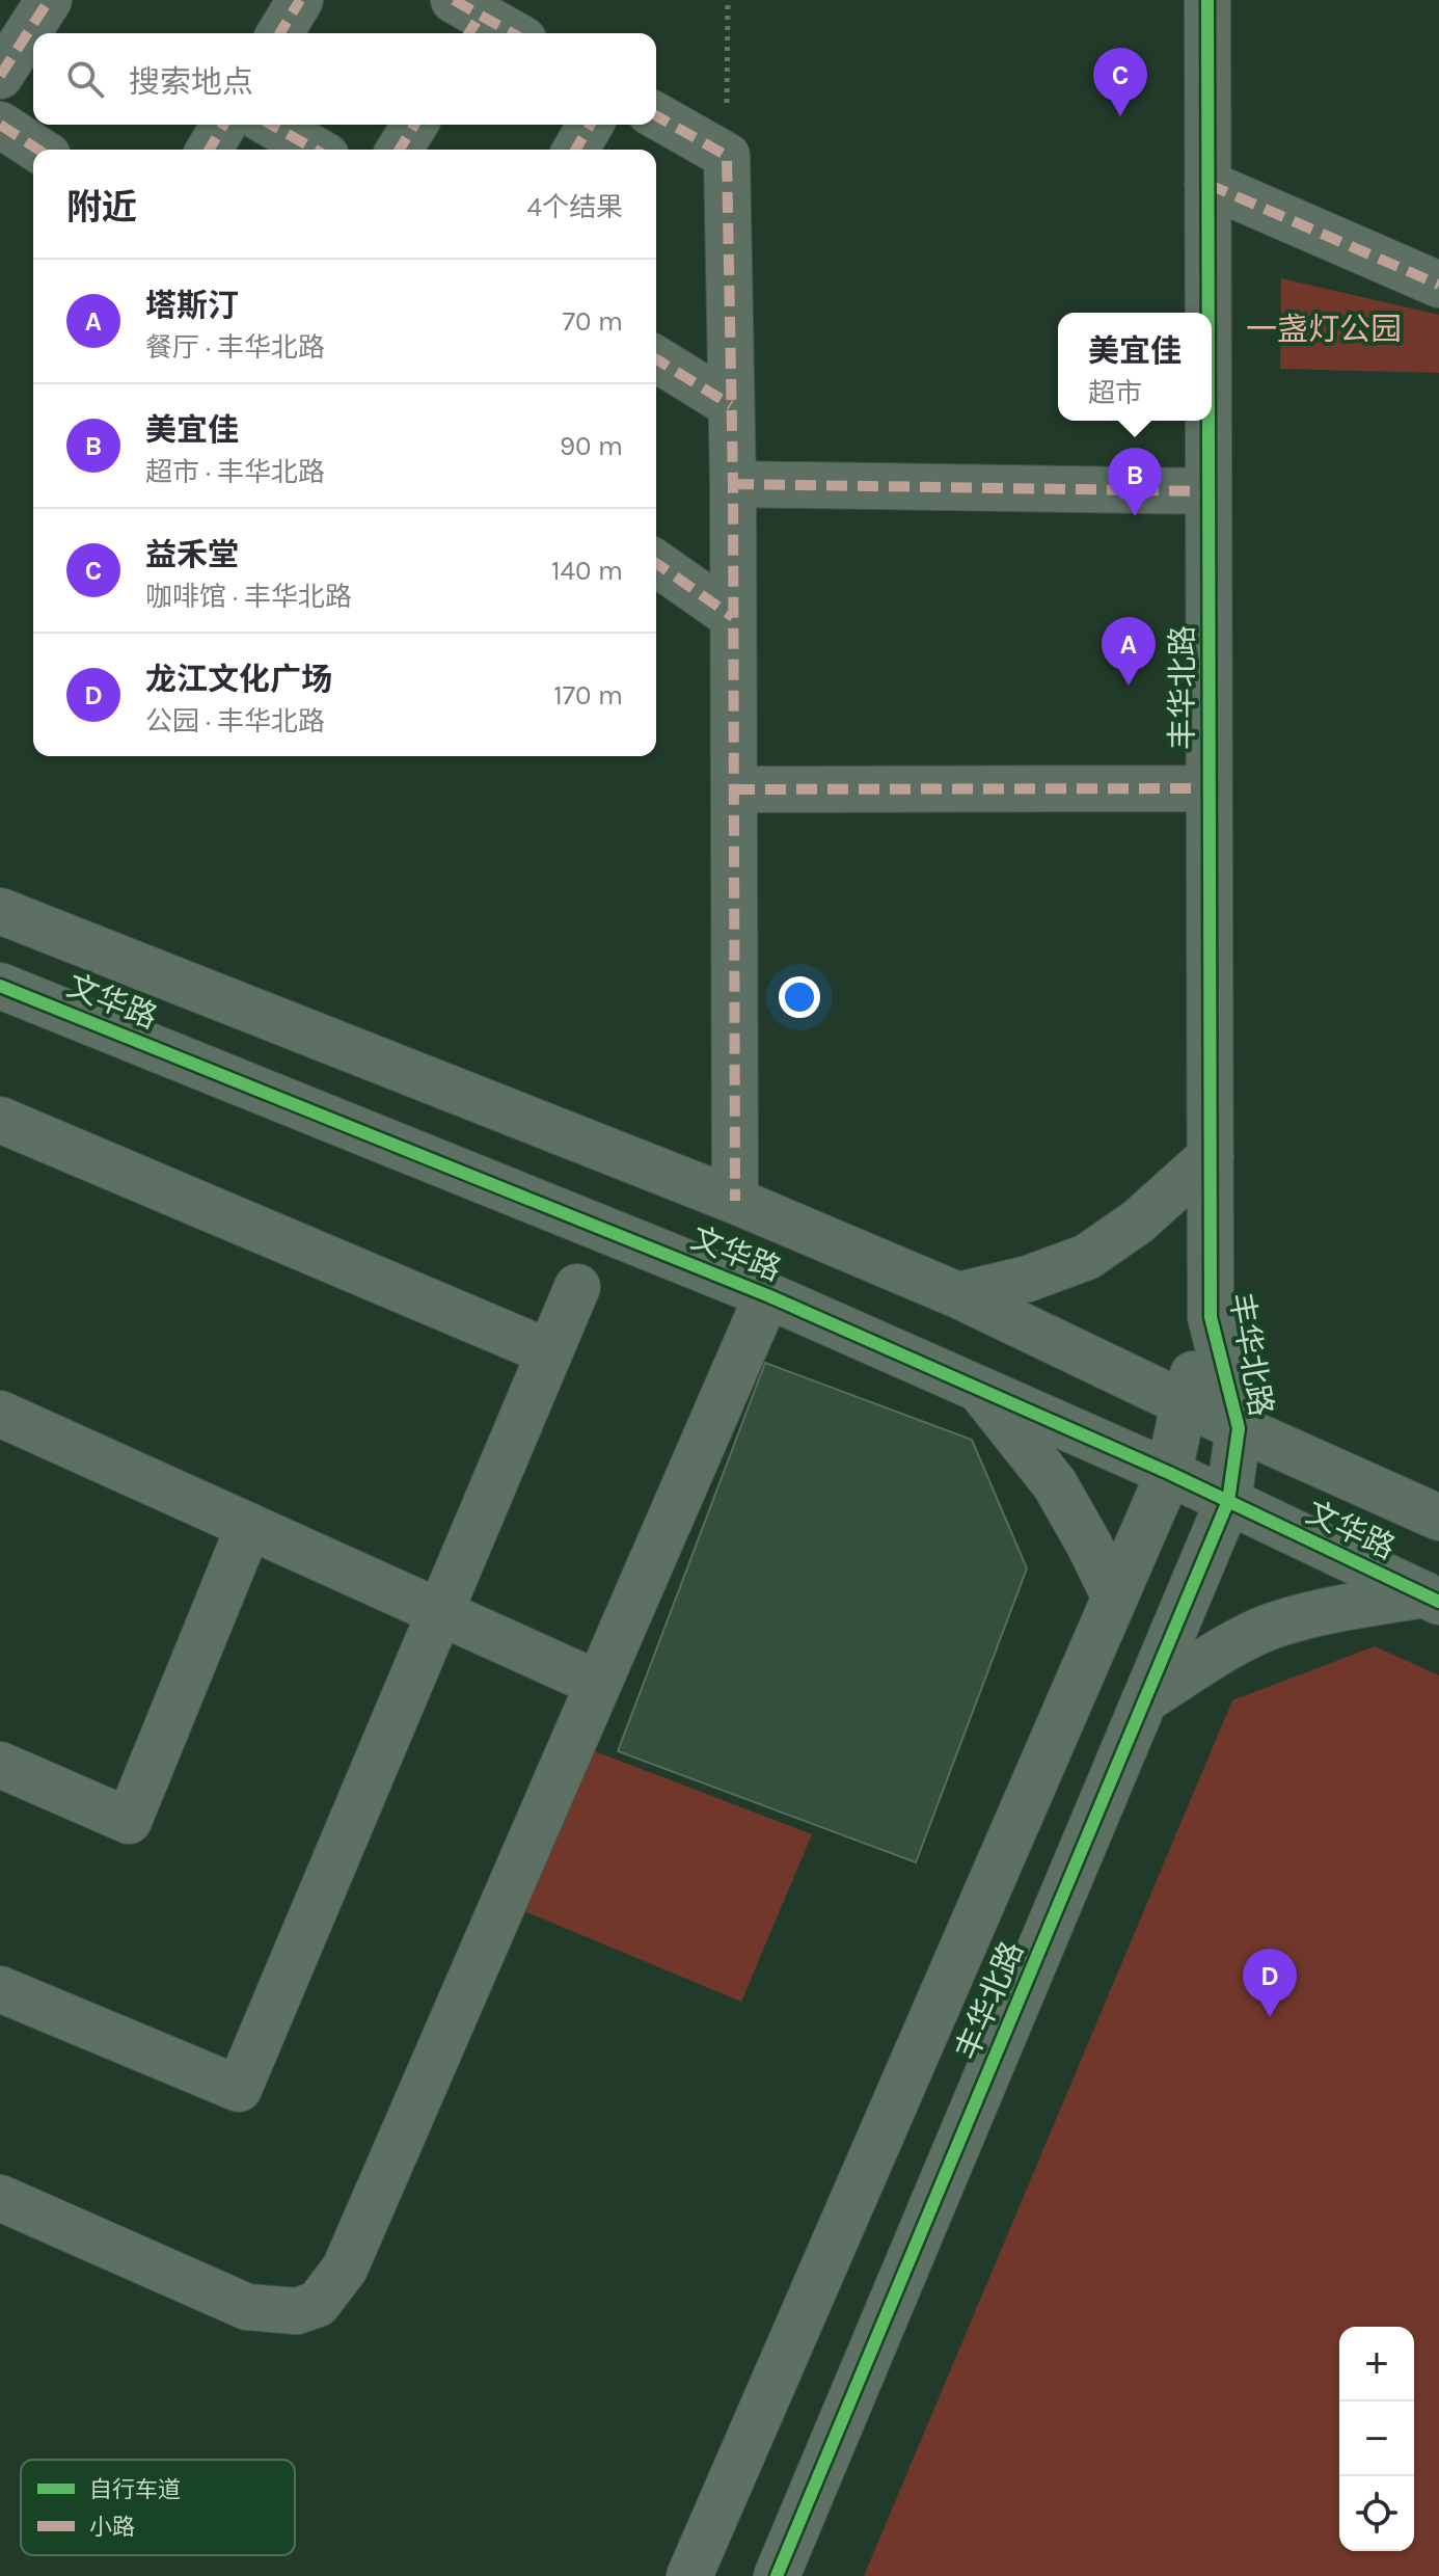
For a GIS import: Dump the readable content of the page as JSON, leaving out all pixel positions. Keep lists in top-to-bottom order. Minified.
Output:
{"streets":{"street":["丰华北路","文华路"]},"crossings":[["丰华北路","文华路"]],"parks":["一盏灯公园"],"legend":["自行车道","小路"],"page":{"search":"搜索地点","pins":["C","B","A","D"],"heading":["附近","4个结果"],"list":[{"mark":"A","name":"塔斯汀","note":"餐厅 · 丰华北路","value":"70 m"},{"mark":"B","name":"美宜佳","note":"超市 · 丰华北路","value":"90 m"},{"mark":"C","name":"益禾堂","note":"咖啡馆 · 丰华北路","value":"140 m"},{"mark":"D","name":"龙江文化广场","note":"公园 · 丰华北路","value":"170 m"}],"popup":["美宜佳","超市"],"map_buttons":["+","−"]}}
